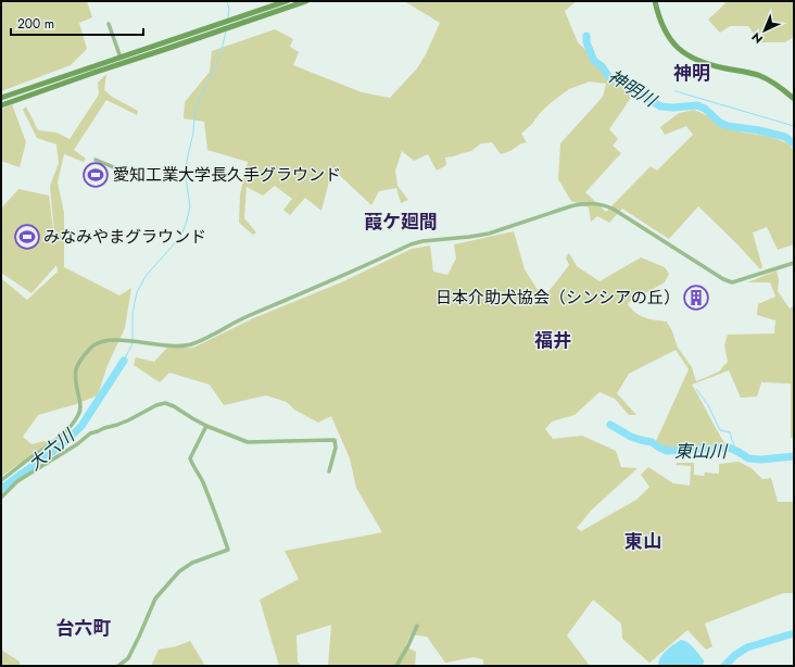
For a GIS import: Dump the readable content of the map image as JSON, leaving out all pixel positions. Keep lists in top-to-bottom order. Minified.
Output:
{"districts":["神明","葭ケ廻間","福井","東山","台六町"],"water":["神明川","大六川","東山川"],"places":{"sports":["愛知工業大学長久手グラウンド","みなみやまグラウンド"],"building":["日本介助犬協会（シンシアの丘）"]},"scale_bar":"200 m","north":"bottom left"}
